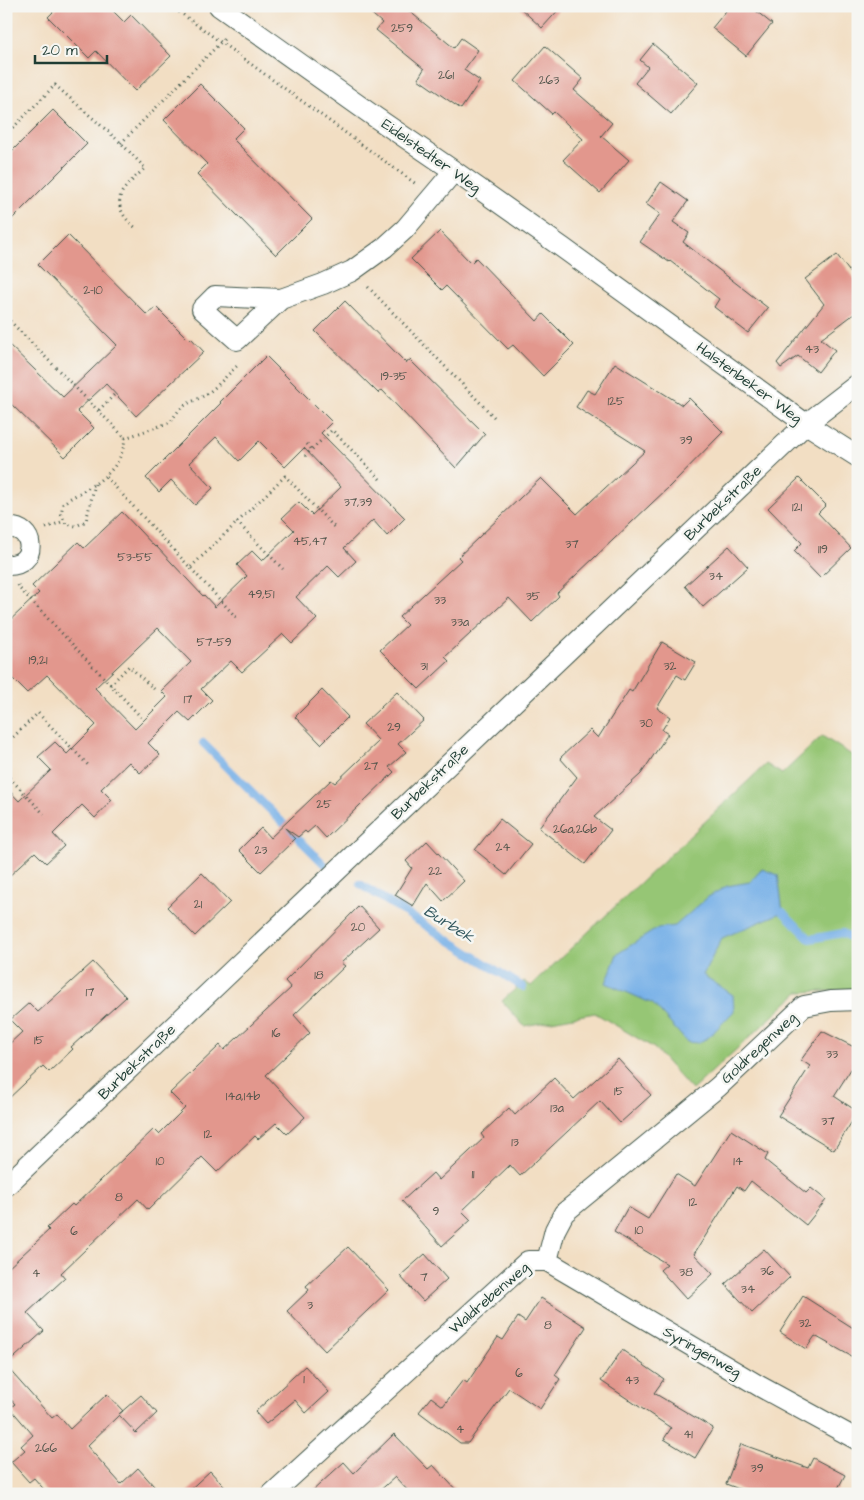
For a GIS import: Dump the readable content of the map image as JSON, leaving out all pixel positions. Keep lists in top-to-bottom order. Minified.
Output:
{"streets":{"street":["Eidelstedter Weg","Halstenbeker Weg","Burbekstraße","Goldregenweg","Waldrebenweg","Syringenweg"]},"crossings":[["Eidelstedter Weg","Halstenbeker Weg"],["Halstenbeker Weg","Burbekstraße"],["Goldregenweg","Waldrebenweg"],["Waldrebenweg","Syringenweg"]],"water":["Burbek"],"house_numbers":["259","261","263","2-10","43","19-35","125","39","37,39","121","45,47","37","119","53-55","34","49,51","35","33","33a","57-59","19,21","31","32","17","30","29","27","25","26a,26b","24","23","22","21","20","18","17","16","15","33","15","14a,14b","13a","37","12","13","10","14","11","8","12","9","10","6","36","38","4","7","34","3","32","8","6","1","43","4","41","266","39"],"scale_bar":"20 m"}
